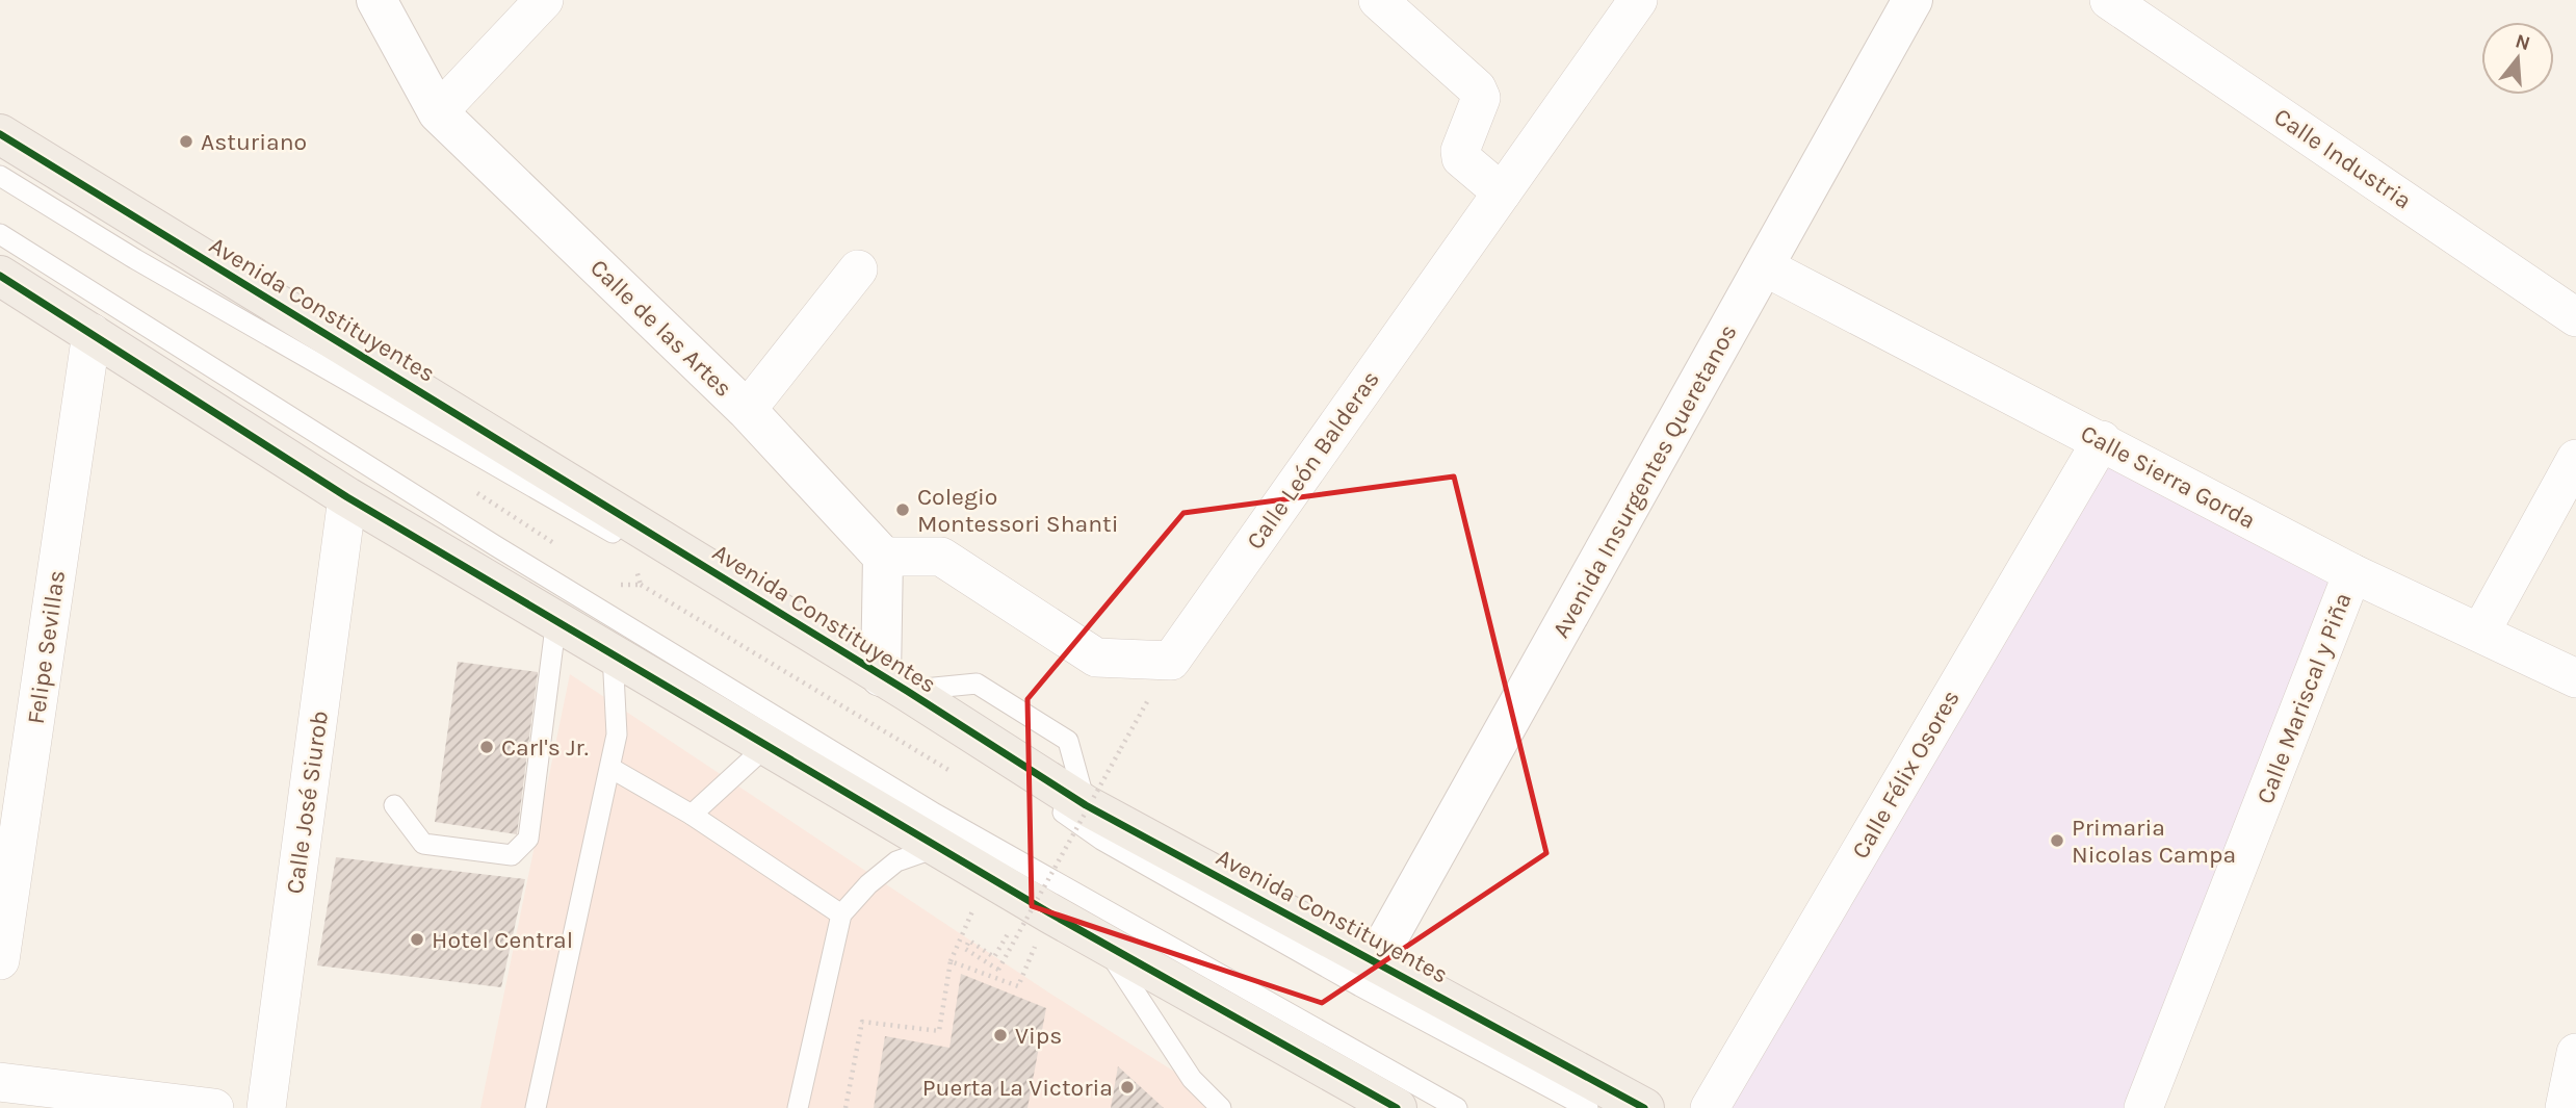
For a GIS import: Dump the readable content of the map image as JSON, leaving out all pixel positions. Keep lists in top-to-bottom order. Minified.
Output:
{"streets":{"main road":["Avenida Constituyentes"],"street":["Calle Industria","Calle de las Artes","Calle León Balderas","Calle Sierra Gorda","Avenida Insurgentes Queretanos","Felipe Sevillas","Calle Mariscal y Piña","Calle Félix Osores","Calle José Siurob"]},"crossings":[["Avenida Constituyentes","Avenida Insurgentes Queretanos"],["Calle de las Artes","Calle León Balderas"],["Calle Sierra Gorda","Avenida Insurgentes Queretanos"],["Calle Sierra Gorda","Calle Mariscal y Piña"],["Calle Sierra Gorda","Calle Félix Osores"]],"places":["Asturiano","Colegio Montessori Shanti","Carl's Jr.","Primaria Nicolas Campa","Hotel Central","Vips","Puerta La Victoria"],"north":"top"}
